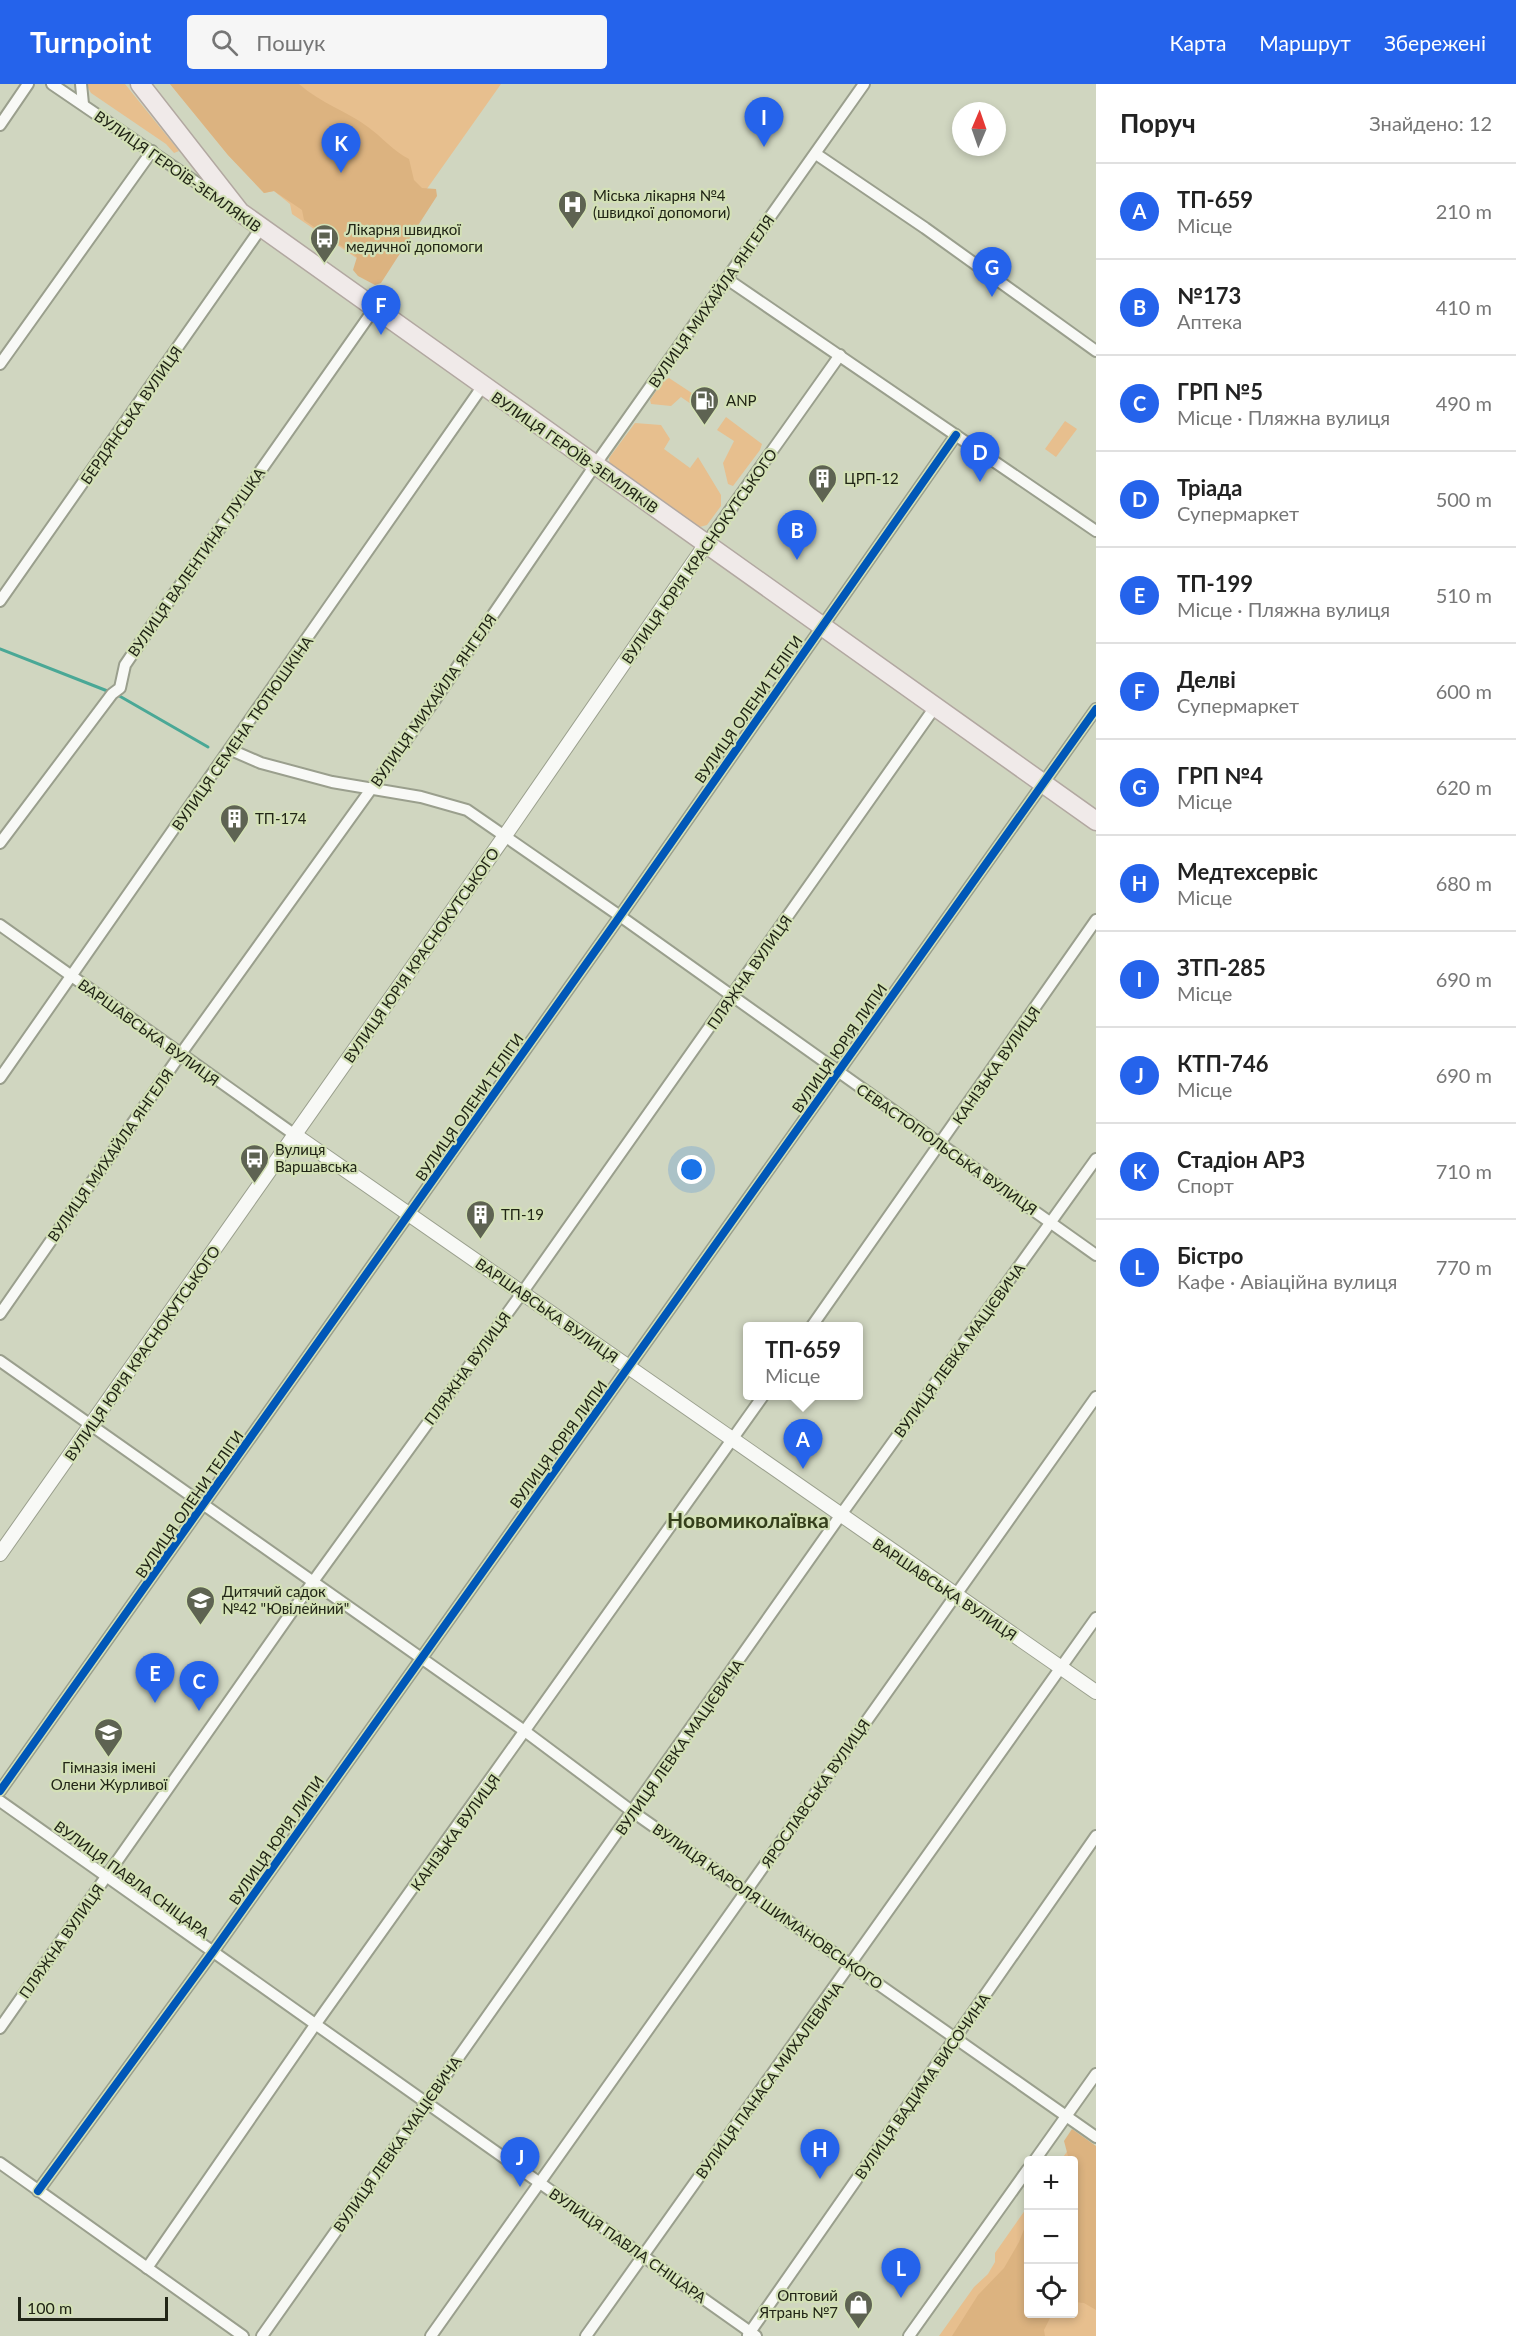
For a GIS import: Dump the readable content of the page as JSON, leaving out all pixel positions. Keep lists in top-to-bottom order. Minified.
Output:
{"streets":{"main road":["ВУЛИЦЯ ГЕРОЇВ-ЗЕМЛЯКІВ"],"street":["ВУЛИЦЯ МИХАЙЛА ЯНГЕЛЯ","БЕРДЯНСЬКА ВУЛИЦЯ","ВУЛИЦЯ ЮРІЯ КРАСНОКУТСЬКОГО","ВУЛИЦЯ ВАЛЕНТИНА ГЛУШКА","ВУЛИЦЯ ОЛЕНИ ТЕЛІГИ","ВУЛИЦЯ СЕМЕНА ТЮТЮШКІНА","ПЛЯЖНА ВУЛИЦЯ","ВАРШАВСЬКА ВУЛИЦЯ","ВУЛИЦЯ ЮРІЯ ЛИПИ","КАНІЗЬКА ВУЛИЦЯ","СЕВАСТОПОЛЬСЬКА ВУЛИЦЯ","ВУЛИЦЯ ЛЕВКА МАЦІЄВИЧА","ЯРОСЛАВСЬКА ВУЛИЦЯ","ВУЛИЦЯ ПАВЛА СНІЦАРА","ВУЛИЦЯ КАРОЛЯ ШИМАНОВСЬКОГО","ВУЛИЦЯ ПАНАСА МИХАЛЕВИЧА","ВУЛИЦЯ ВАДИМА ВИСОЧИНА"]},"crossings":[["ВУЛИЦЯ ГЕРОЇВ-ЗЕМЛЯКІВ","ВУЛИЦЯ МИХАЙЛА ЯНГЕЛЯ"],["ВУЛИЦЯ ГЕРОЇВ-ЗЕМЛЯКІВ","БЕРДЯНСЬКА ВУЛИЦЯ"],["ВУЛИЦЯ ГЕРОЇВ-ЗЕМЛЯКІВ","ВУЛИЦЯ ЮРІЯ КРАСНОКУТСЬКОГО"],["ВУЛИЦЯ ГЕРОЇВ-ЗЕМЛЯКІВ","ВУЛИЦЯ ВАЛЕНТИНА ГЛУШКА"],["ВУЛИЦЯ ГЕРОЇВ-ЗЕМЛЯКІВ","ВУЛИЦЯ ОЛЕНИ ТЕЛІГИ"],["ВУЛИЦЯ ГЕРОЇВ-ЗЕМЛЯКІВ","ВУЛИЦЯ СЕМЕНА ТЮТЮШКІНА"],["ВУЛИЦЯ ГЕРОЇВ-ЗЕМЛЯКІВ","ПЛЯЖНА ВУЛИЦЯ"],["ВУЛИЦЯ ГЕРОЇВ-ЗЕМЛЯКІВ","ВУЛИЦЯ ЮРІЯ ЛИПИ"],["ВУЛИЦЯ МИХАЙЛА ЯНГЕЛЯ","ВАРШАВСЬКА ВУЛИЦЯ"],["ВУЛИЦЯ МИХАЙЛА ЯНГЕЛЯ","СЕВАСТОПОЛЬСЬКА ВУЛИЦЯ"],["ВУЛИЦЯ ЮРІЯ КРАСНОКУТСЬКОГО","ВАРШАВСЬКА ВУЛИЦЯ"],["ВУЛИЦЯ ЮРІЯ КРАСНОКУТСЬКОГО","СЕВАСТОПОЛЬСЬКА ВУЛИЦЯ"],["ВУЛИЦЯ ЮРІЯ КРАСНОКУТСЬКОГО","ВУЛИЦЯ КАРОЛЯ ШИМАНОВСЬКОГО"],["ВУЛИЦЯ ОЛЕНИ ТЕЛІГИ","ВАРШАВСЬКА ВУЛИЦЯ"],["ВУЛИЦЯ ОЛЕНИ ТЕЛІГИ","СЕВАСТОПОЛЬСЬКА ВУЛИЦЯ"],["ВУЛИЦЯ ОЛЕНИ ТЕЛІГИ","ВУЛИЦЯ КАРОЛЯ ШИМАНОВСЬКОГО"],["ВУЛИЦЯ СЕМЕНА ТЮТЮШКІНА","ВАРШАВСЬКА ВУЛИЦЯ"],["ВУЛИЦЯ СЕМЕНА ТЮТЮШКІНА","СЕВАСТОПОЛЬСЬКА ВУЛИЦЯ"],["ПЛЯЖНА ВУЛИЦЯ","ВАРШАВСЬКА ВУЛИЦЯ"],["ПЛЯЖНА ВУЛИЦЯ","СЕВАСТОПОЛЬСЬКА ВУЛИЦЯ"],["ПЛЯЖНА ВУЛИЦЯ","ВУЛИЦЯ ПАВЛА СНІЦАРА"],["ПЛЯЖНА ВУЛИЦЯ","ВУЛИЦЯ КАРОЛЯ ШИМАНОВСЬКОГО"],["ВАРШАВСЬКА ВУЛИЦЯ","ВУЛИЦЯ ЮРІЯ ЛИПИ"],["ВАРШАВСЬКА ВУЛИЦЯ","КАНІЗЬКА ВУЛИЦЯ"],["ВАРШАВСЬКА ВУЛИЦЯ","ВУЛИЦЯ ЛЕВКА МАЦІЄВИЧА"],["ВАРШАВСЬКА ВУЛИЦЯ","ЯРОСЛАВСЬКА ВУЛИЦЯ"],["ВАРШАВСЬКА ВУЛИЦЯ","ВУЛИЦЯ ПАНАСА МИХАЛЕВИЧА"],["ВУЛИЦЯ ЮРІЯ ЛИПИ","СЕВАСТОПОЛЬСЬКА ВУЛИЦЯ"],["ВУЛИЦЯ ЮРІЯ ЛИПИ","ВУЛИЦЯ ПАВЛА СНІЦАРА"],["ВУЛИЦЯ ЮРІЯ ЛИПИ","ВУЛИЦЯ КАРОЛЯ ШИМАНОВСЬКОГО"],["КАНІЗЬКА ВУЛИЦЯ","СЕВАСТОПОЛЬСЬКА ВУЛИЦЯ"],["КАНІЗЬКА ВУЛИЦЯ","ВУЛИЦЯ ПАВЛА СНІЦАРА"],["КАНІЗЬКА ВУЛИЦЯ","ВУЛИЦЯ КАРОЛЯ ШИМАНОВСЬКОГО"],["СЕВАСТОПОЛЬСЬКА ВУЛИЦЯ","ВУЛИЦЯ ЛЕВКА МАЦІЄВИЧА"],["ВУЛИЦЯ ЛЕВКА МАЦІЄВИЧА","ВУЛИЦЯ ПАВЛА СНІЦАРА"],["ВУЛИЦЯ ЛЕВКА МАЦІЄВИЧА","ВУЛИЦЯ КАРОЛЯ ШИМАНОВСЬКОГО"],["ЯРОСЛАВСЬКА ВУЛИЦЯ","ВУЛИЦЯ ПАВЛА СНІЦАРА"],["ЯРОСЛАВСЬКА ВУЛИЦЯ","ВУЛИЦЯ КАРОЛЯ ШИМАНОВСЬКОГО"],["ВУЛИЦЯ ПАВЛА СНІЦАРА","ВУЛИЦЯ ПАНАСА МИХАЛЕВИЧА"],["ВУЛИЦЯ ПАВЛА СНІЦАРА","ВУЛИЦЯ ВАДИМА ВИСОЧИНА"],["ВУЛИЦЯ КАРОЛЯ ШИМАНОВСЬКОГО","ВУЛИЦЯ ПАНАСА МИХАЛЕВИЧА"],["ВУЛИЦЯ КАРОЛЯ ШИМАНОВСЬКОГО","ВУЛИЦЯ ВАДИМА ВИСОЧИНА"]],"districts":["Новомиколаївка"],"places":{"hospital":["Міська лікарня №4 (швидкої допомоги)"],"bus stop":["Лікарня швидкої медичної допомоги","Вулиця Варшавська"],"fuel station":["ANP"],"building":["ЦРП-12","ТП-174","ТП-19"],"school or university":["Дитячий садок №42 \"Ювілейний\"","Гімназія імені Олени Журливої"],"shop":["Оптовий Ятрань №7"]},"scale_bar":"100 m","north":"top","page":{"header":"Turnpoint","search":"Пошук","nav":["Карта","Маршрут","Збережені"],"heading":["Поруч","Знайдено: 12"],"pins":["I","K","G","F","D","B","A","E","C","H","J","L"],"list":[{"mark":"A","name":"ТП-659","note":"Місце","value":"210 m"},{"mark":"B","name":"№173","note":"Аптека","value":"410 m"},{"mark":"C","name":"ГРП №5","note":"Місце · Пляжна вулиця","value":"490 m"},{"mark":"D","name":"Тріада","note":"Супермаркет","value":"500 m"},{"mark":"E","name":"ТП-199","note":"Місце · Пляжна вулиця","value":"510 m"},{"mark":"F","name":"Делві","note":"Супермаркет","value":"600 m"},{"mark":"G","name":"ГРП №4","note":"Місце","value":"620 m"},{"mark":"H","name":"Медтехсервіс","note":"Місце","value":"680 m"},{"mark":"I","name":"ЗТП-285","note":"Місце","value":"690 m"},{"mark":"J","name":"КТП-746","note":"Місце","value":"690 m"},{"mark":"K","name":"Стадіон АРЗ","note":"Спорт","value":"710 m"},{"mark":"L","name":"Бістро","note":"Кафе · Авіаційна вулиця","value":"770 m"}],"popup":["ТП-659","Місце"],"map_buttons":["+","−"],"scale":"100 m"}}
